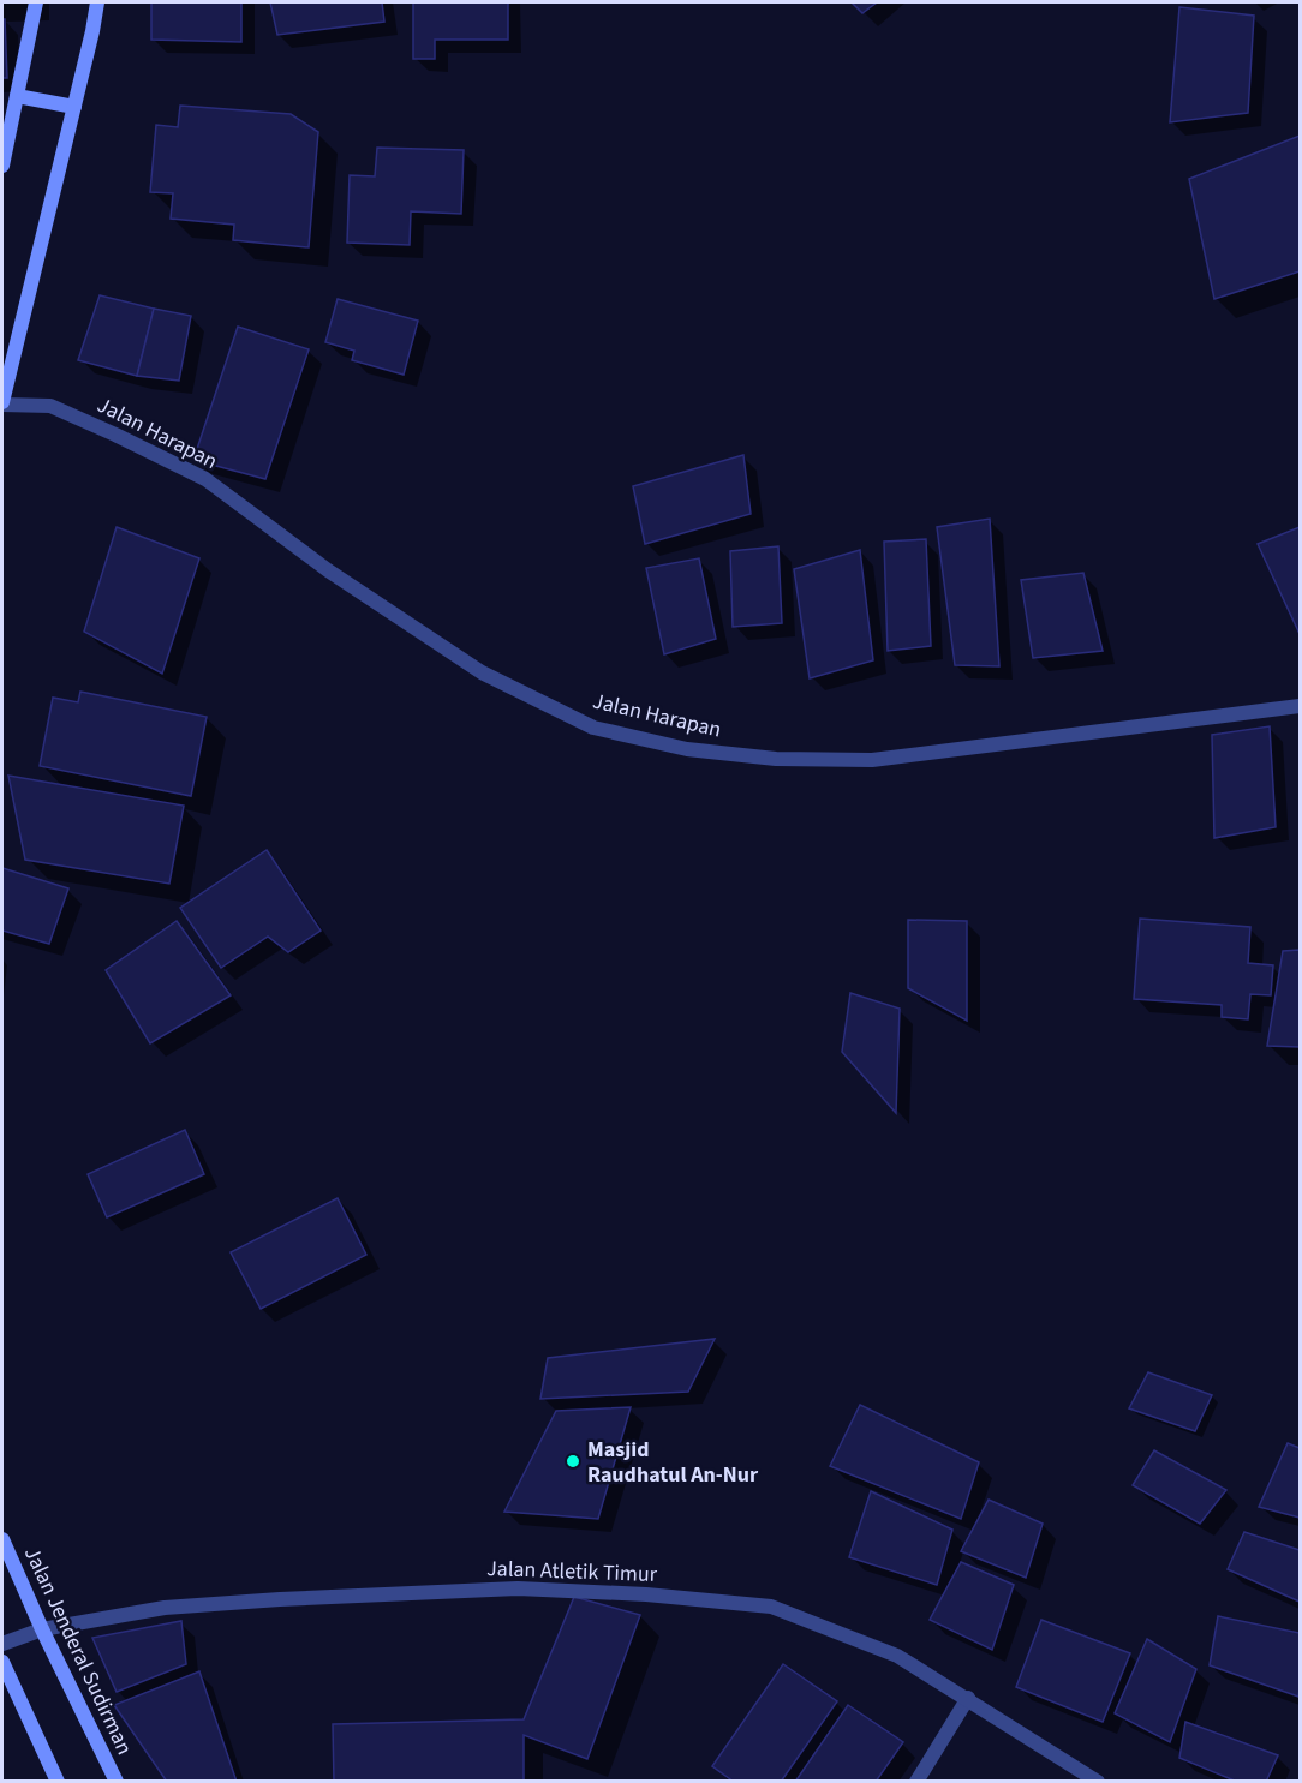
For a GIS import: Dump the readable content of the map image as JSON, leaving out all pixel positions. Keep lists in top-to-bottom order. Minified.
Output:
{"streets":{"main road":["Jalan Jenderal Sudirman"],"street":["Jalan Harapan","Jalan Atletik Timur"]},"crossings":[["Jalan Atletik Timur","Jalan Jenderal Sudirman"]],"places":["Masjid Raudhatul An-Nur"]}
